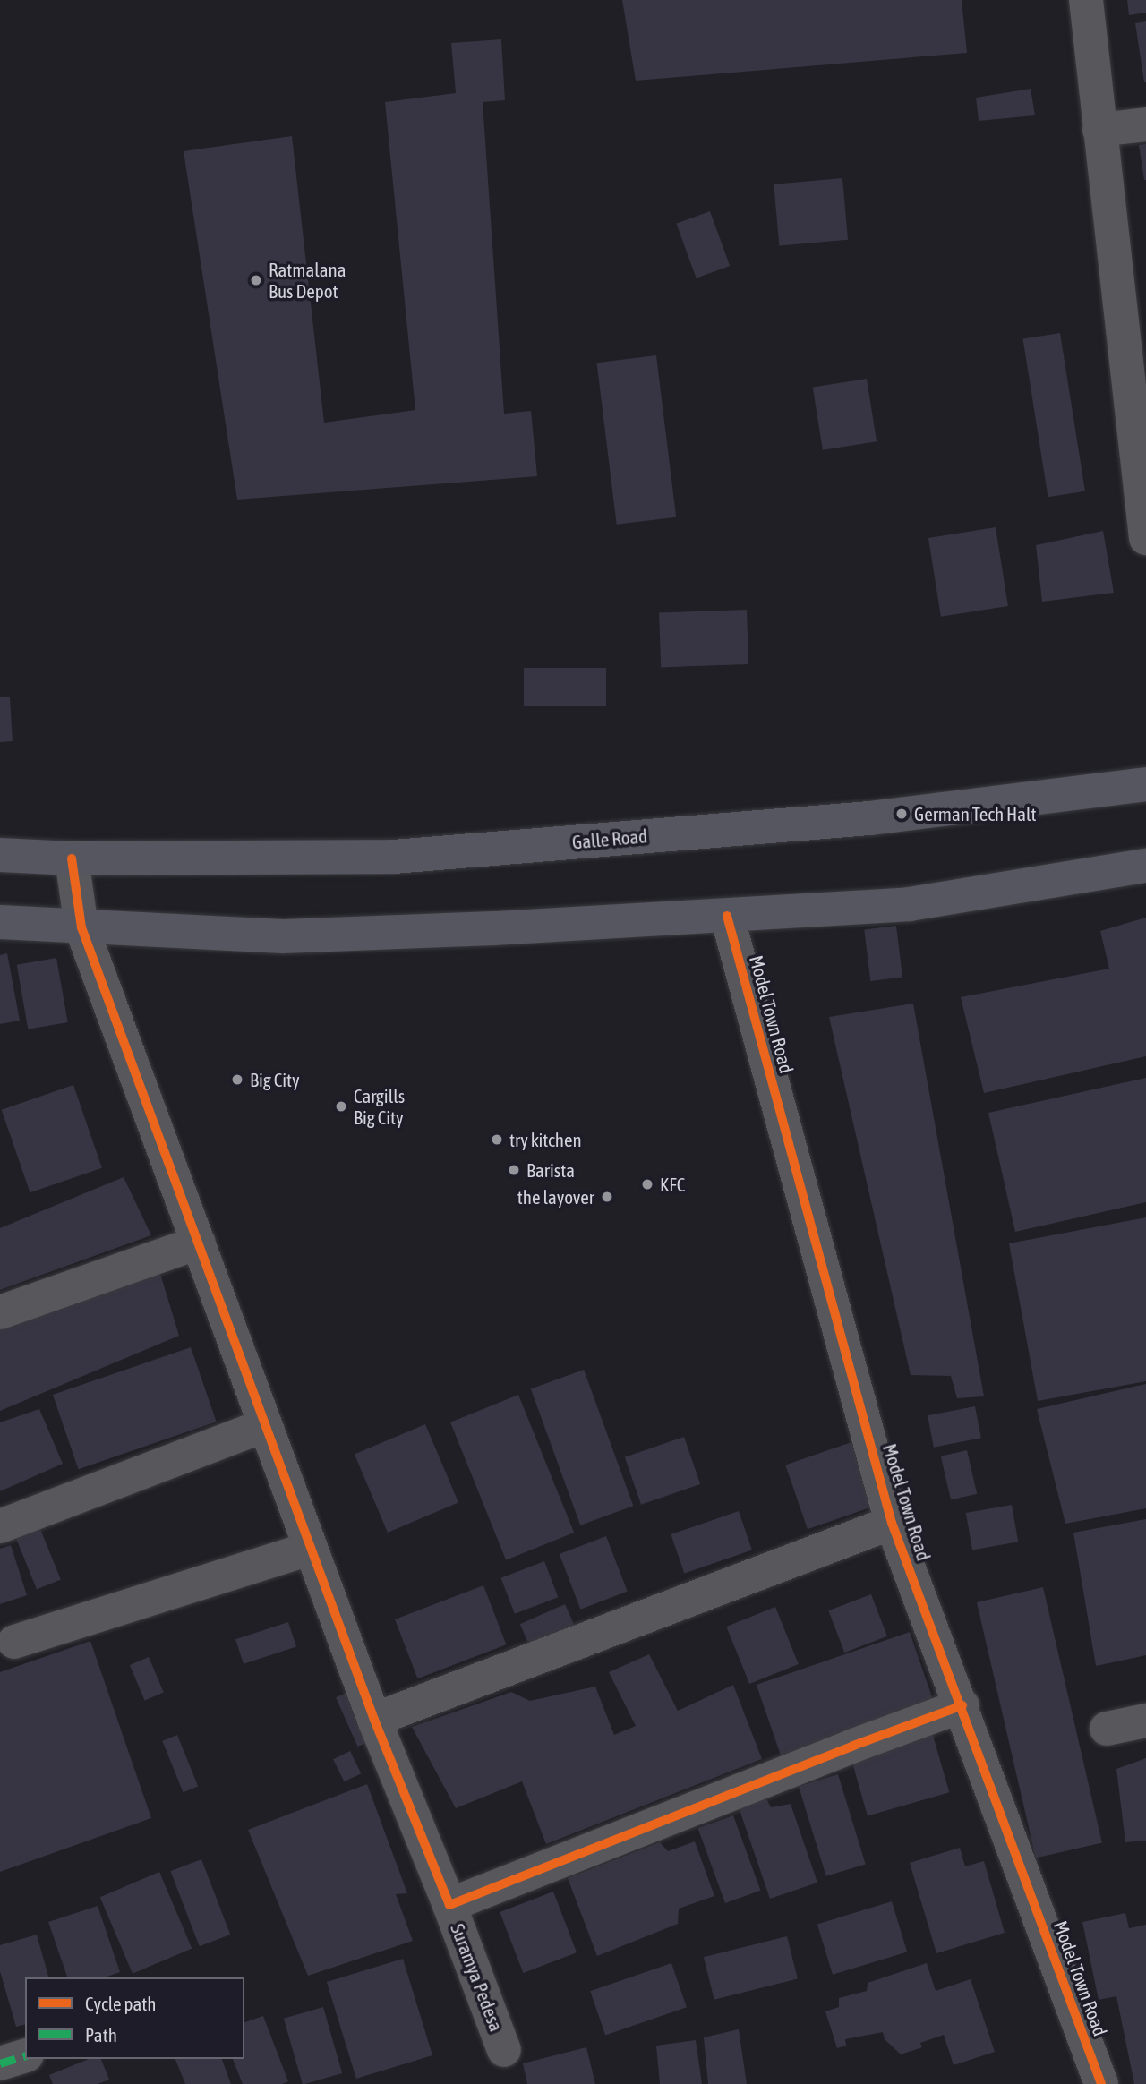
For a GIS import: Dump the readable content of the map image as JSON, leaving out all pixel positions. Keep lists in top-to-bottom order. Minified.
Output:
{"streets":{"highway":["Galle Road"],"street":["Model Town Road","Suramya Pedesa"]},"crossings":[["Galle Road","Suramya Pedesa"]],"places":["Ratmalana Bus Depot","German Tech Halt","Big City","Cargills Big City","try kitchen","Barista","KFC","the layover"],"legend":["Cycle path","Path"]}
